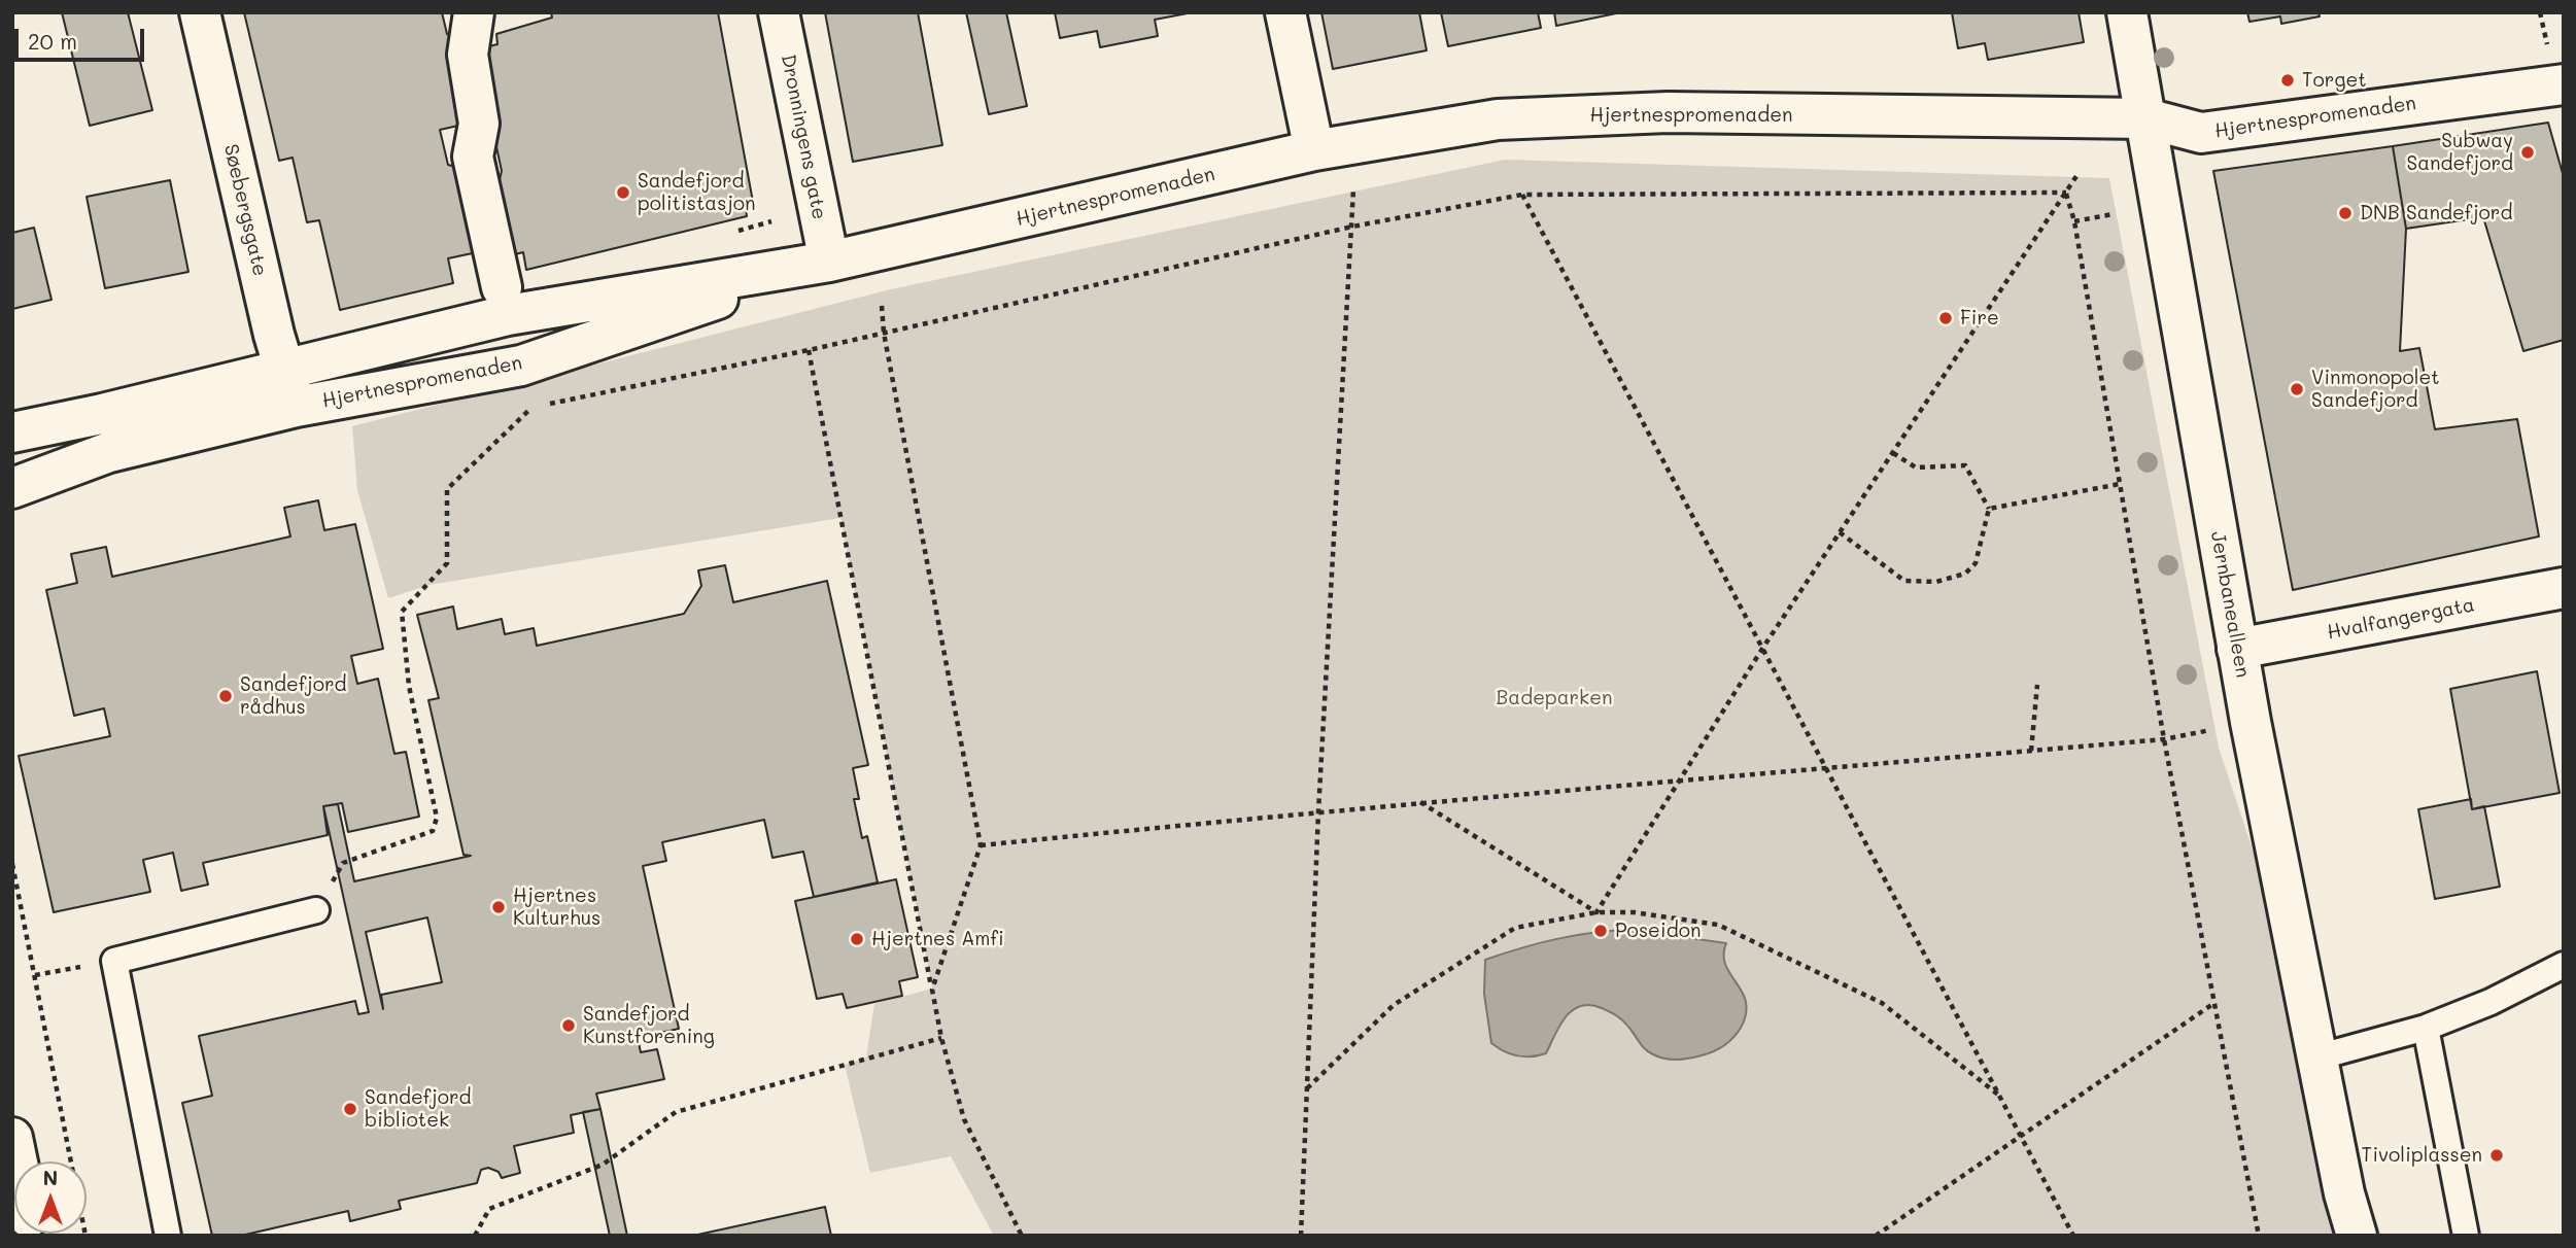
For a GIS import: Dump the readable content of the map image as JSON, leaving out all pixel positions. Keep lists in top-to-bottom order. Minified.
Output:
{"streets":{"street":["Hjertnespromenaden","Dronningens gate","Søebergsgate","Jernbanealleen","Hvalfangergata"]},"crossings":[["Hjertnespromenaden","Dronningens gate"],["Hjertnespromenaden","Søebergsgate"],["Hjertnespromenaden","Jernbanealleen"],["Jernbanealleen","Hvalfangergata"]],"parks":["Badeparken"],"places":["Torget","Subway Sandefjord","Sandefjord politistasjon","DNB Sandefjord","Fire","Vinmonopolet Sandefjord","Sandefjord rådhus","Hjertnes Kulturhus","Poseidon","Hjertnes Amfi","Sandefjord Kunstforening","Sandefjord bibliotek","Tivoliplassen"],"scale_bar":"20 m","north":"top"}
